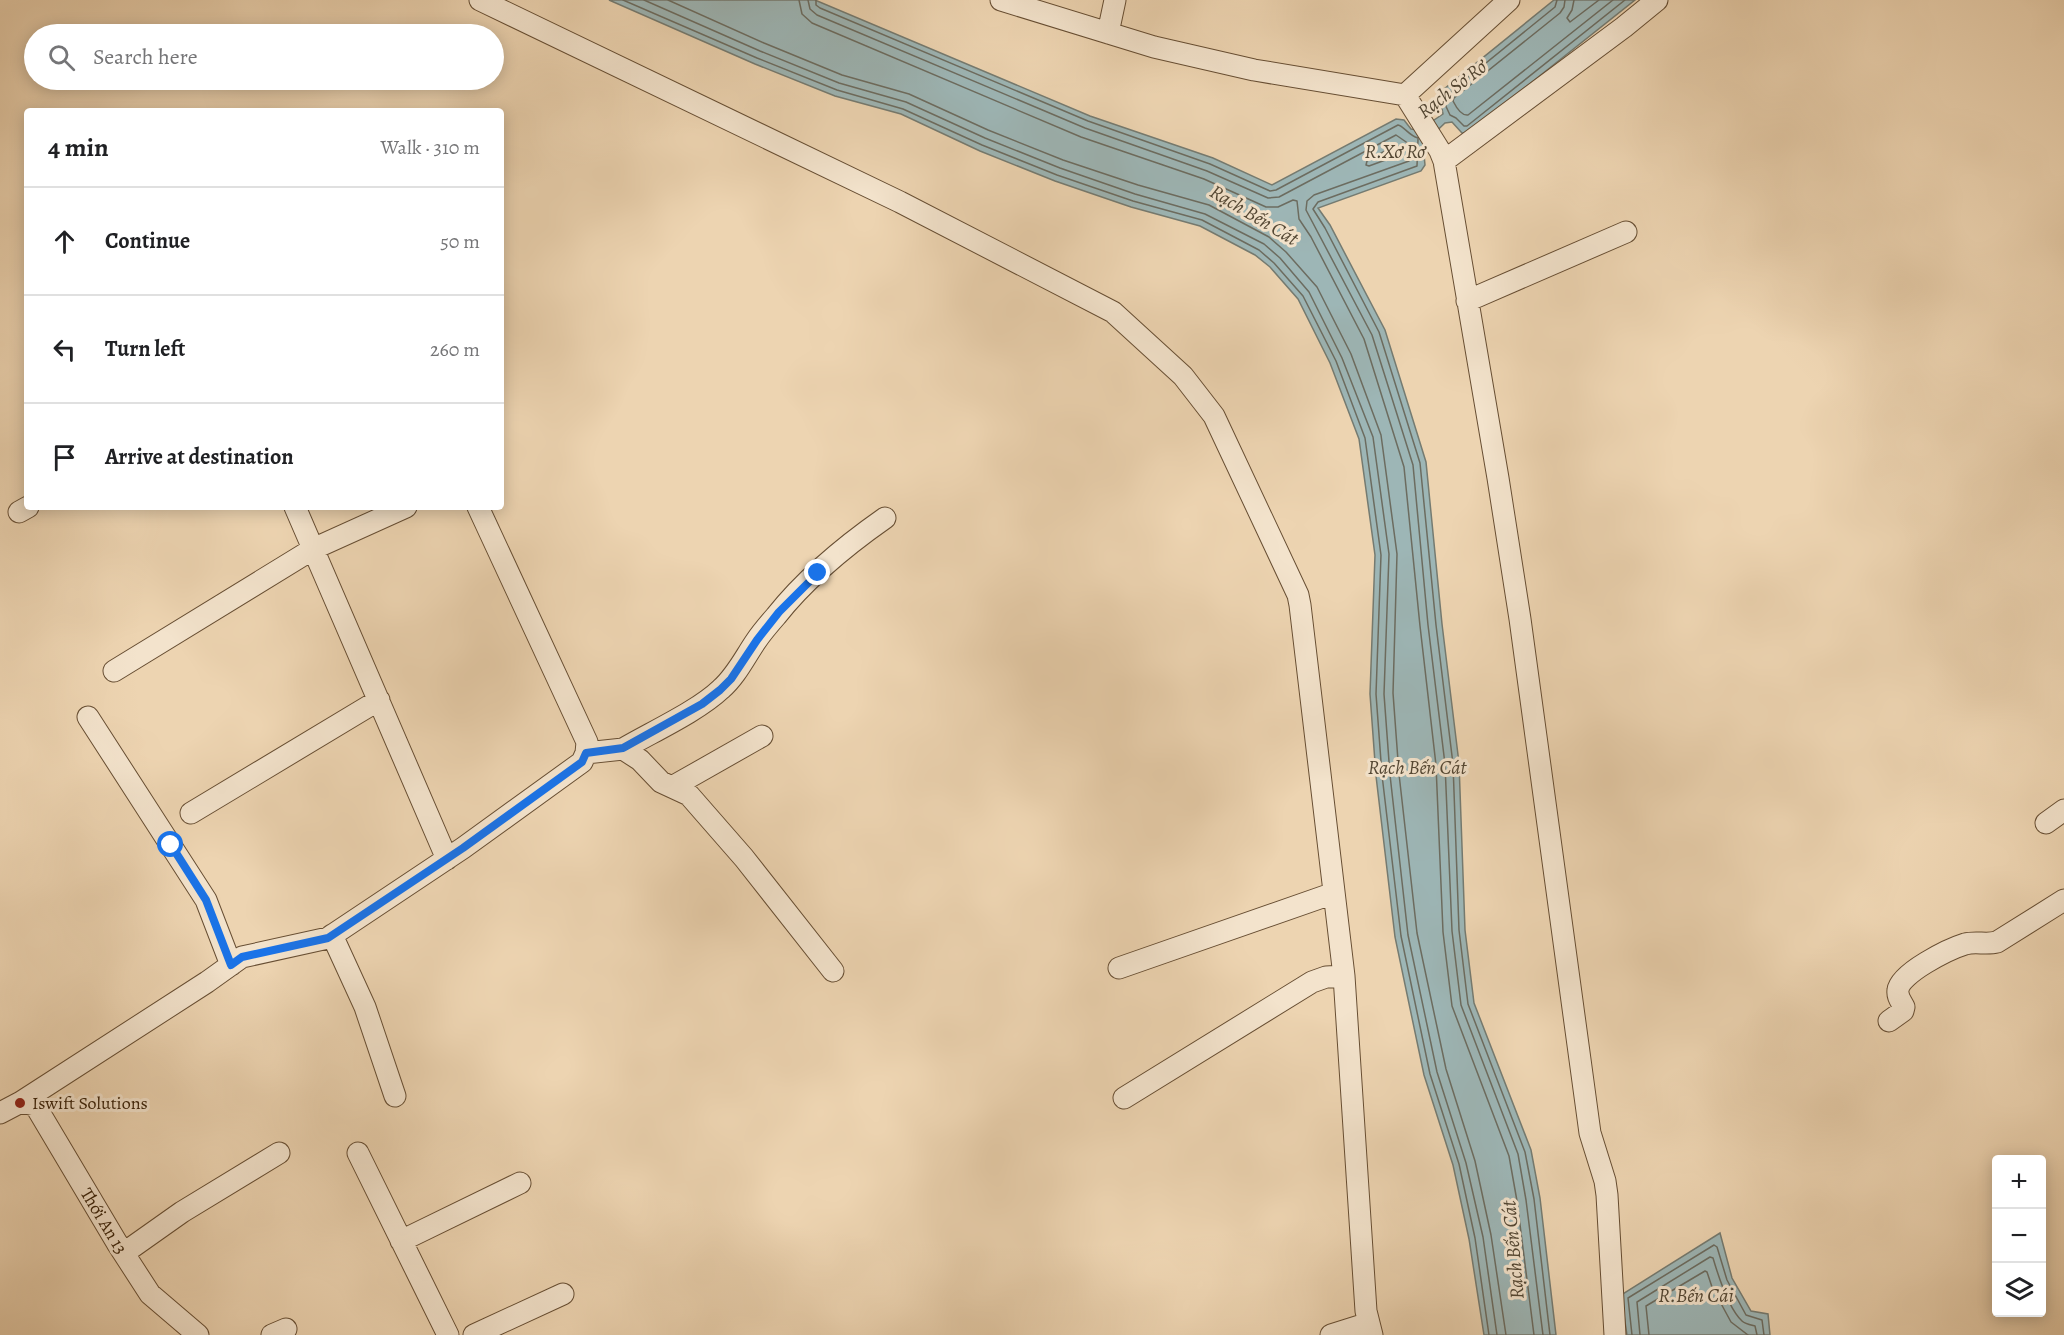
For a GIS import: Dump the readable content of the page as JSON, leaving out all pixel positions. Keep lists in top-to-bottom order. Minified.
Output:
{"streets":{"street":["Thới An 13"]},"water":["Rạch Sơ Rơ","R.Xơ Rơ","Rạch Bến Cát","R.Bến Cái"],"places":["Iswift Solutions"],"page":{"search":"Search here","heading":["4 min","Walk · 310 m"],"list":[["Continue","50 m"],["Turn left","260 m"],"Arrive at destination"],"map_buttons":["+","−"]}}
